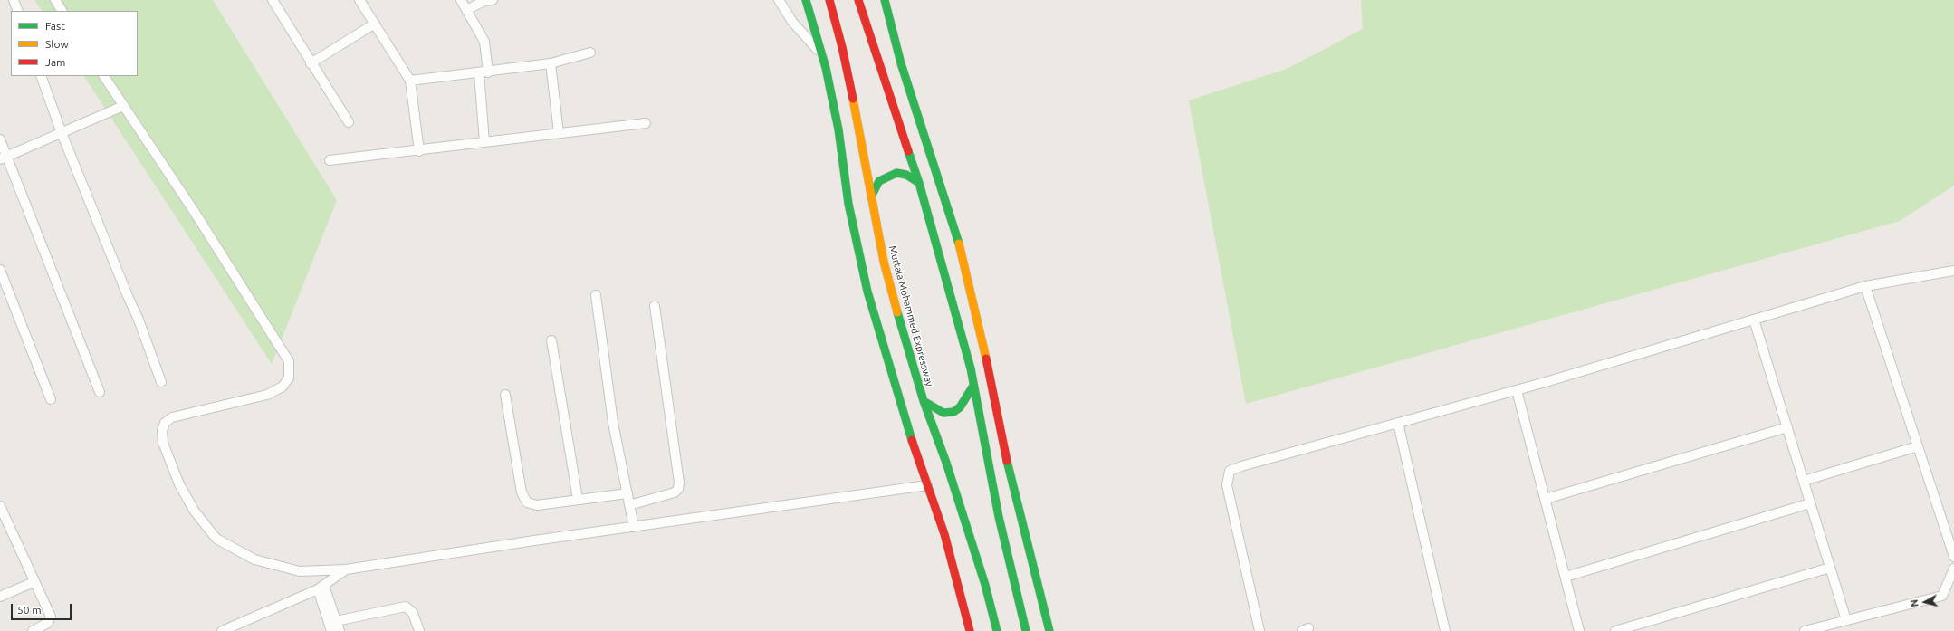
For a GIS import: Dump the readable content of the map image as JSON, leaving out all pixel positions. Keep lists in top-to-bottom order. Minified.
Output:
{"streets":{"highway":["Murtala Mohammed Expressway"]},"legend":["Fast","Slow","Jam"],"scale_bar":"50 m","north":"left"}
